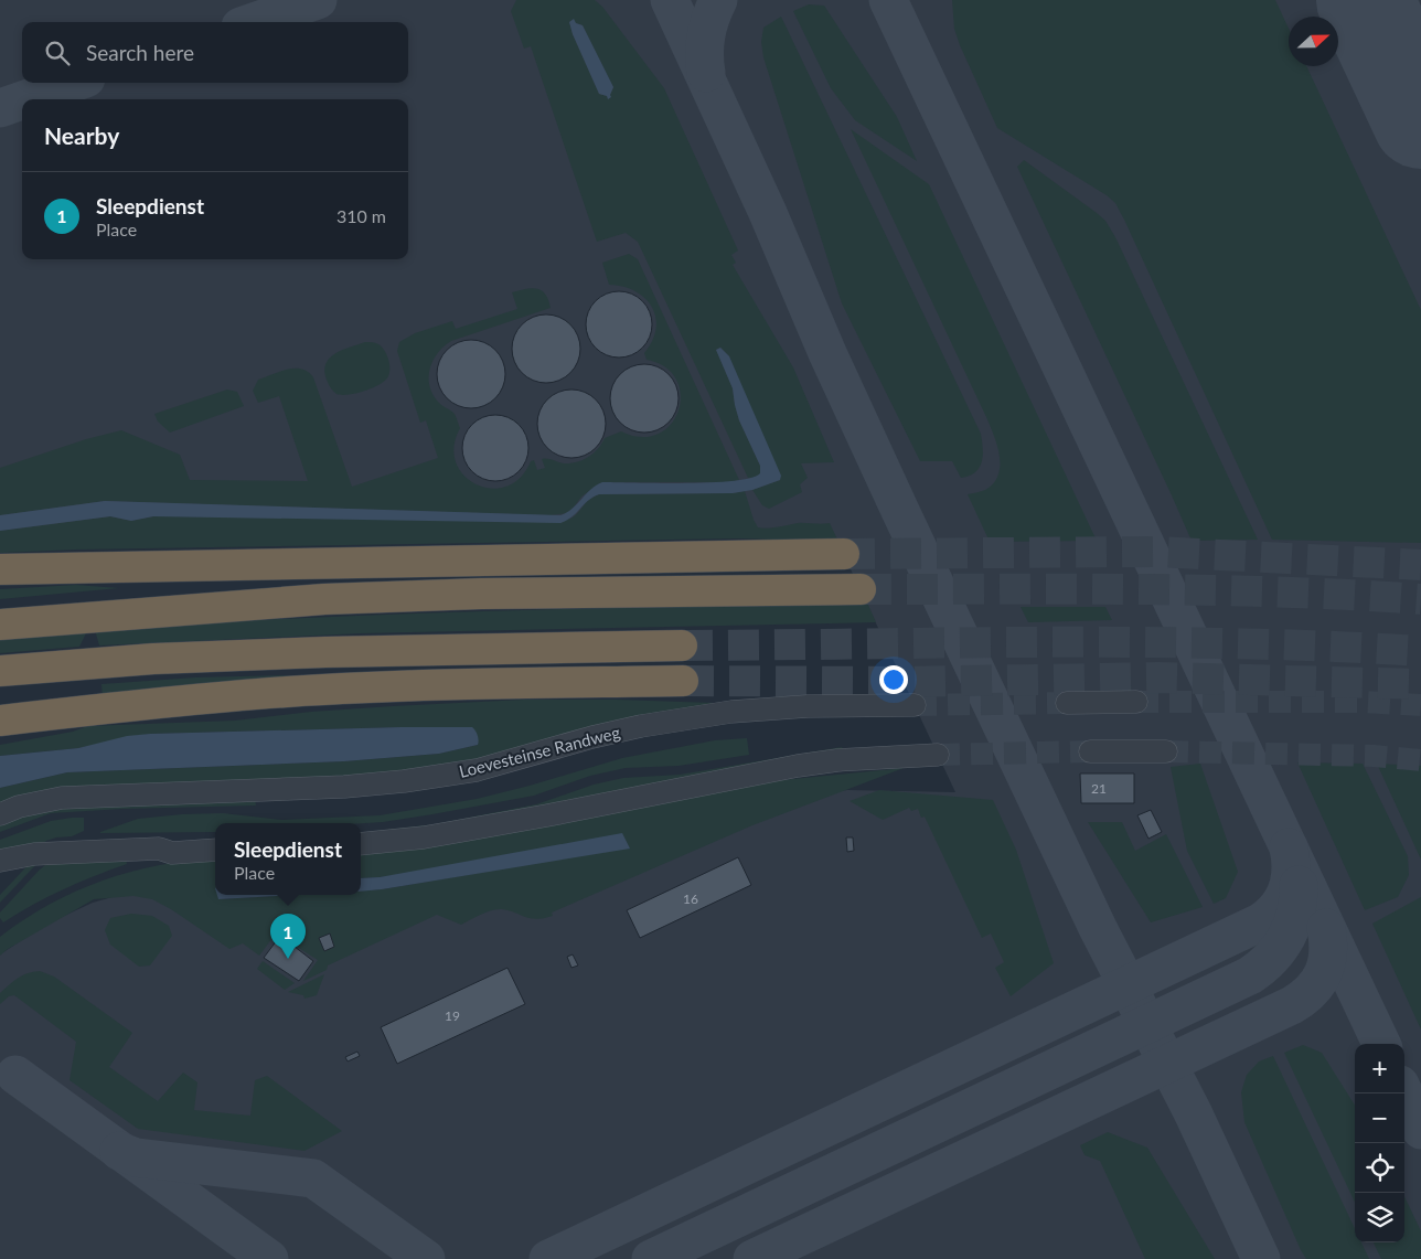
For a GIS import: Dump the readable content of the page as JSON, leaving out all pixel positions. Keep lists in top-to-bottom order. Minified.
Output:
{"streets":{"street":["Loevesteinse Randweg"]},"house_numbers":["21","16","19"],"north":"right","page":{"search":"Search here","heading":"Nearby","list":[{"mark":"1","name":"Sleepdienst","note":"Place","value":"310 m"}],"popup":["Sleepdienst","Place"],"pins":"1","map_buttons":["+","−"]}}
